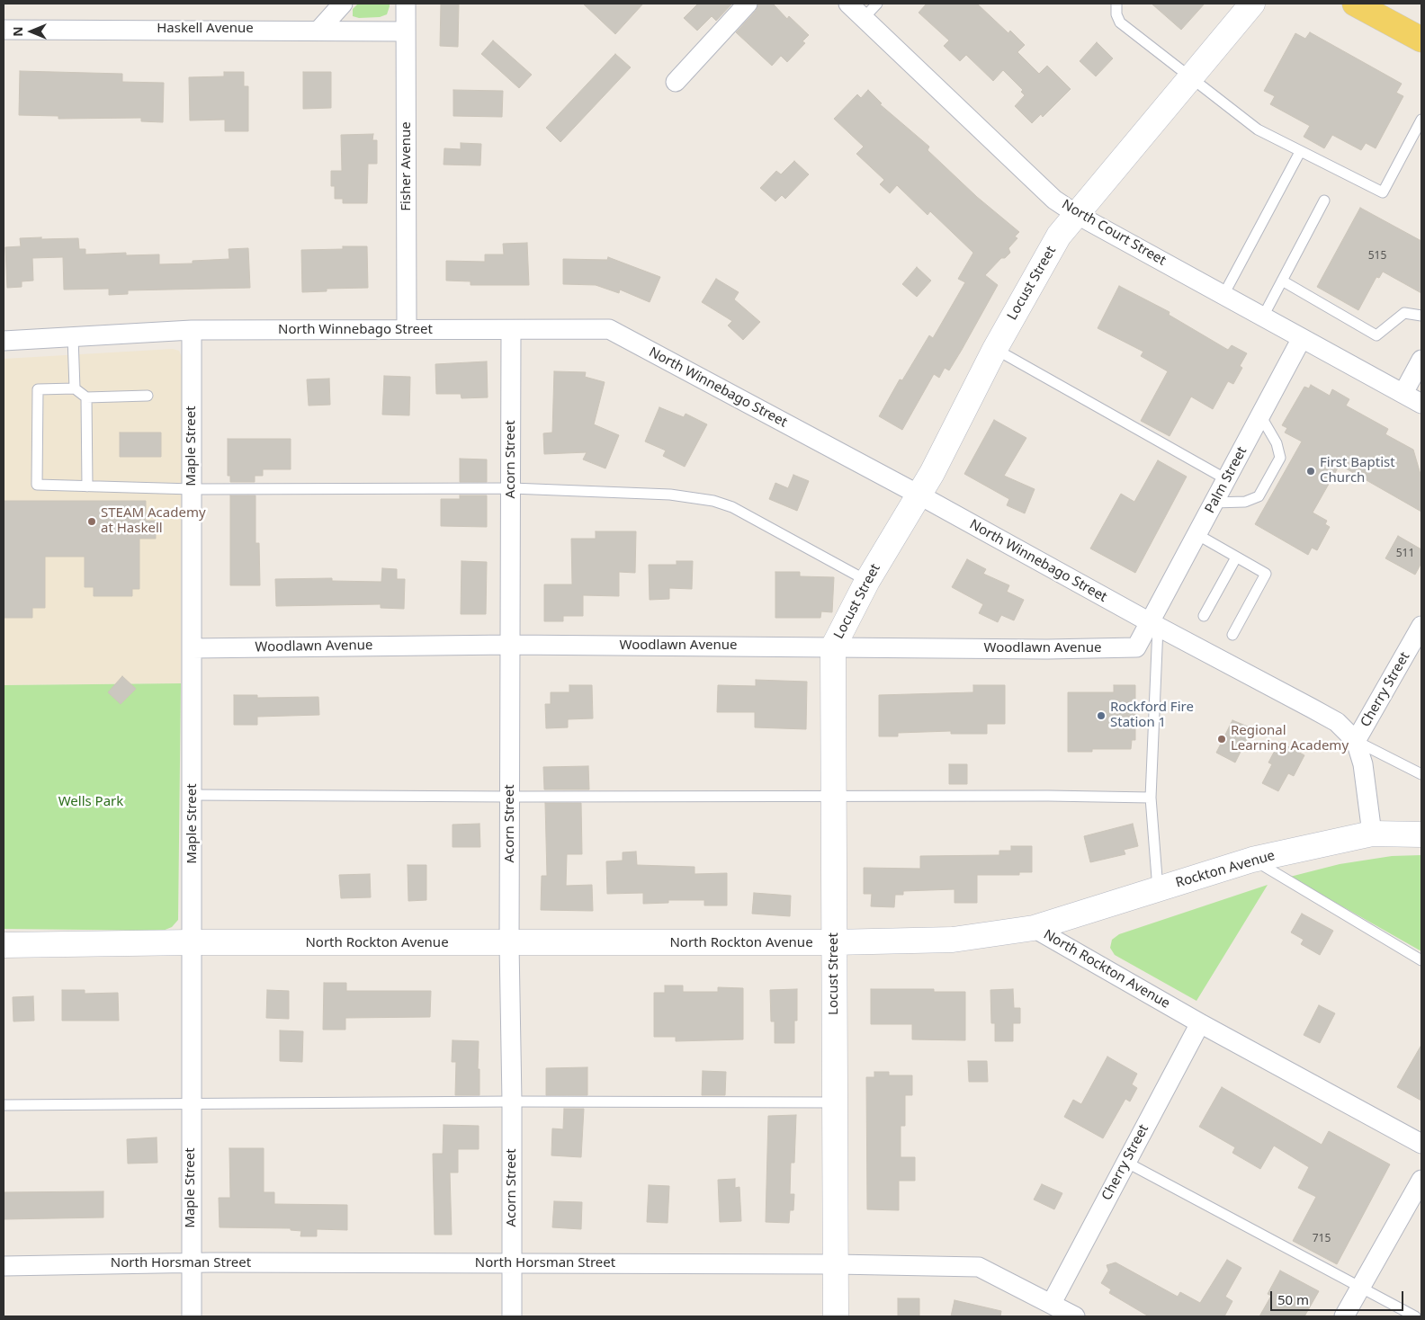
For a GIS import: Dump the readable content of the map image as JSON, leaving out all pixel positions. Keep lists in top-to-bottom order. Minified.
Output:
{"streets":{"street":["Haskell Avenue","Fisher Avenue","North Court Street","Locust Street","North Winnebago Street","Maple Street","Acorn Street","Palm Street","Woodlawn Avenue","Cherry Street","Rockton Avenue","North Rockton Avenue","North Horsman Street"]},"crossings":[["Haskell Avenue","Fisher Avenue"],["Fisher Avenue","North Winnebago Street"],["North Court Street","Locust Street"],["North Court Street","Palm Street"],["Locust Street","North Winnebago Street"],["Locust Street","Woodlawn Avenue"],["Locust Street","North Rockton Avenue"],["Locust Street","North Horsman Street"],["North Winnebago Street","Maple Street"],["North Winnebago Street","Acorn Street"],["North Winnebago Street","Palm Street"],["North Winnebago Street","Woodlawn Avenue"],["North Winnebago Street","Cherry Street"],["Maple Street","Woodlawn Avenue"],["Maple Street","North Rockton Avenue"],["Maple Street","North Horsman Street"],["Acorn Street","Woodlawn Avenue"],["Acorn Street","North Rockton Avenue"],["Acorn Street","North Horsman Street"],["Palm Street","Woodlawn Avenue"],["Cherry Street","Rockton Avenue"],["Cherry Street","North Rockton Avenue"],["Cherry Street","North Horsman Street"],["Rockton Avenue","North Rockton Avenue"]],"parks":["Wells Park"],"places":["First Baptist Church","STEAM Academy at Haskell","Rockford Fire Station 1","Regional Learning Academy"],"house_numbers":["515","511","715"],"scale_bar":"50 m","north":"left"}
